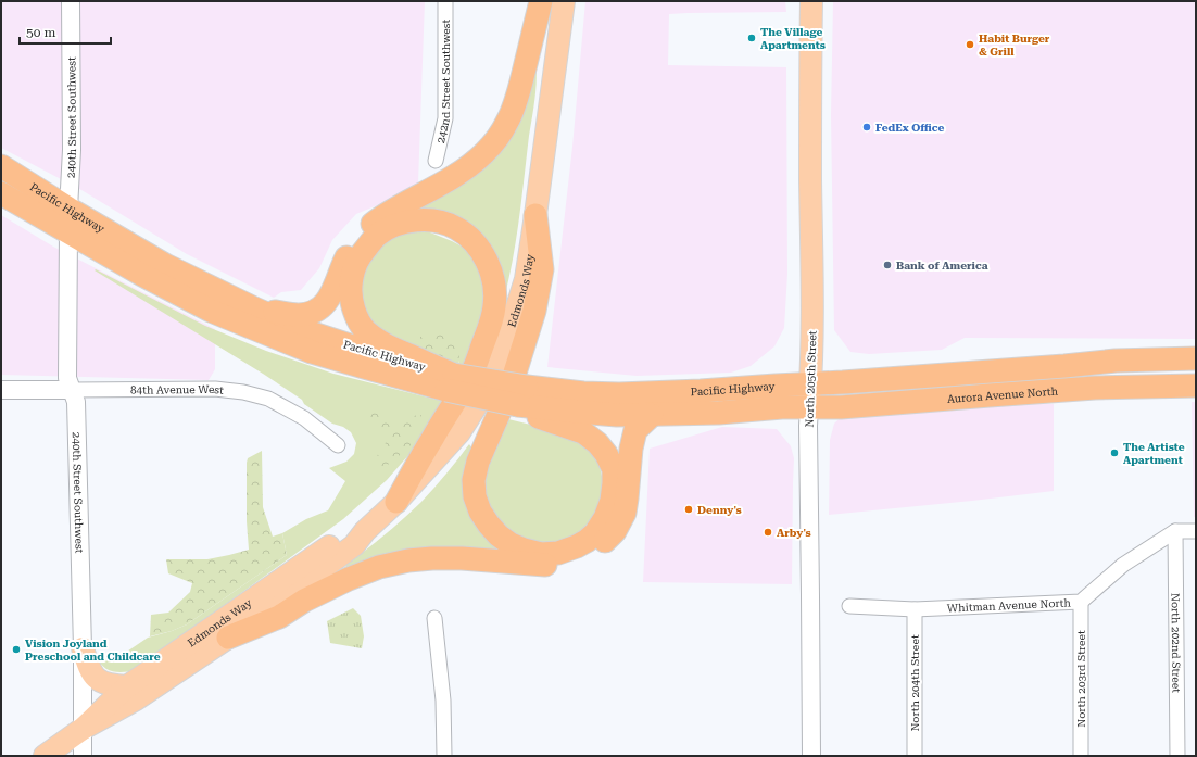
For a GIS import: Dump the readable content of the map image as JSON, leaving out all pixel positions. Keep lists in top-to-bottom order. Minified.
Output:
{"streets":{"highway":["Pacific Highway","Aurora Avenue North"],"main road":["Edmonds Way","North 205th Street"],"street":["242nd Street Southwest","240th Street Southwest","84th Avenue West","Whitman Avenue North","North 202nd Street","North 203rd Street","North 204th Street"]},"crossings":[["240th Street Southwest","Pacific Highway"],["240th Street Southwest","Edmonds Way"],["240th Street Southwest","84th Avenue West"],["Pacific Highway","North 205th Street"],["Pacific Highway","Aurora Avenue North"],["North 205th Street","Aurora Avenue North"],["Whitman Avenue North","North 202nd Street"],["Whitman Avenue North","North 203rd Street"],["Whitman Avenue North","North 204th Street"]],"places":["The Village Apartments","Habit Burger & Grill","FedEx Office","Bank of America","The Artiste Apartment","Denny's","Arby's","Vision Joyland Preschool and Childcare"],"scale_bar":"50 m"}
